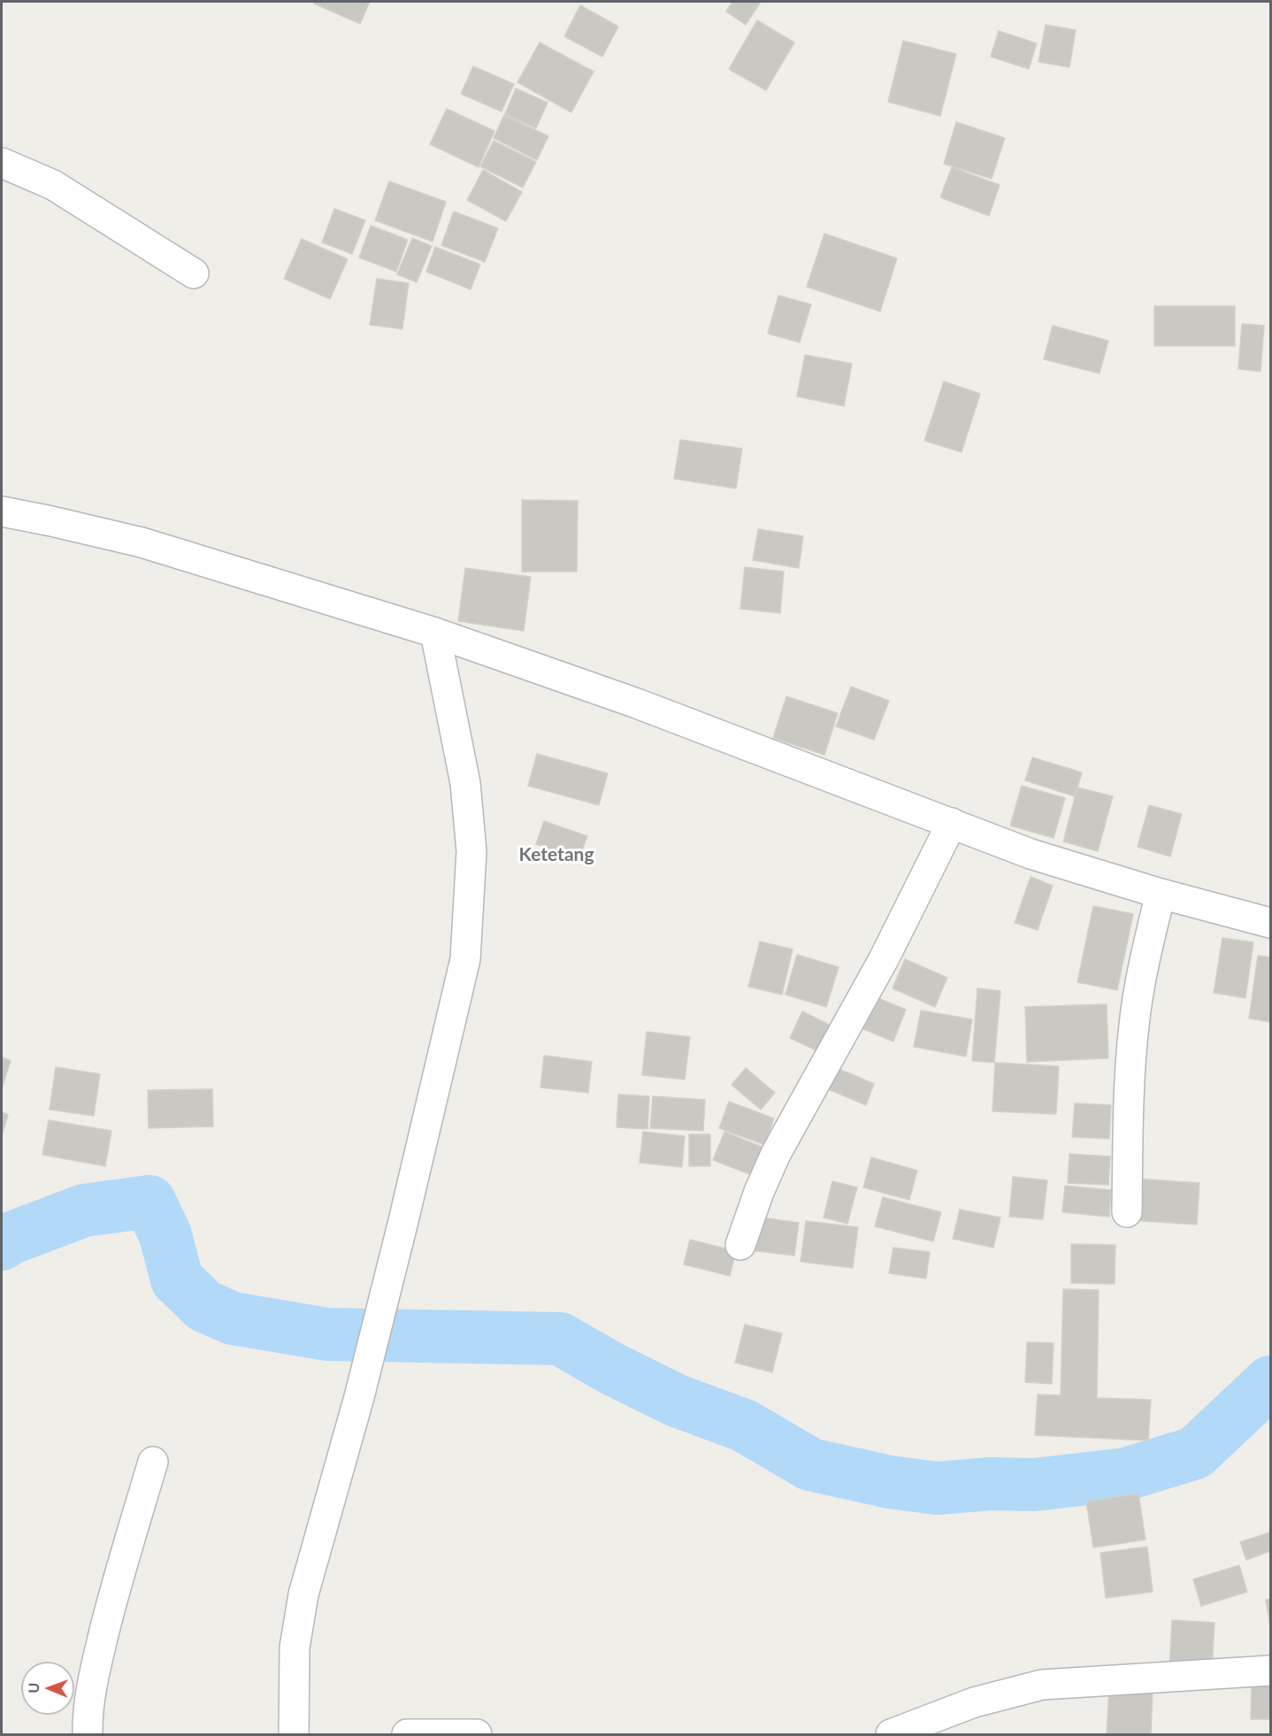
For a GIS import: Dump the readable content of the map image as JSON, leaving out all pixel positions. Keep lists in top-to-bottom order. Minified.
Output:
{"districts":["Ketetang"],"north":"left"}
